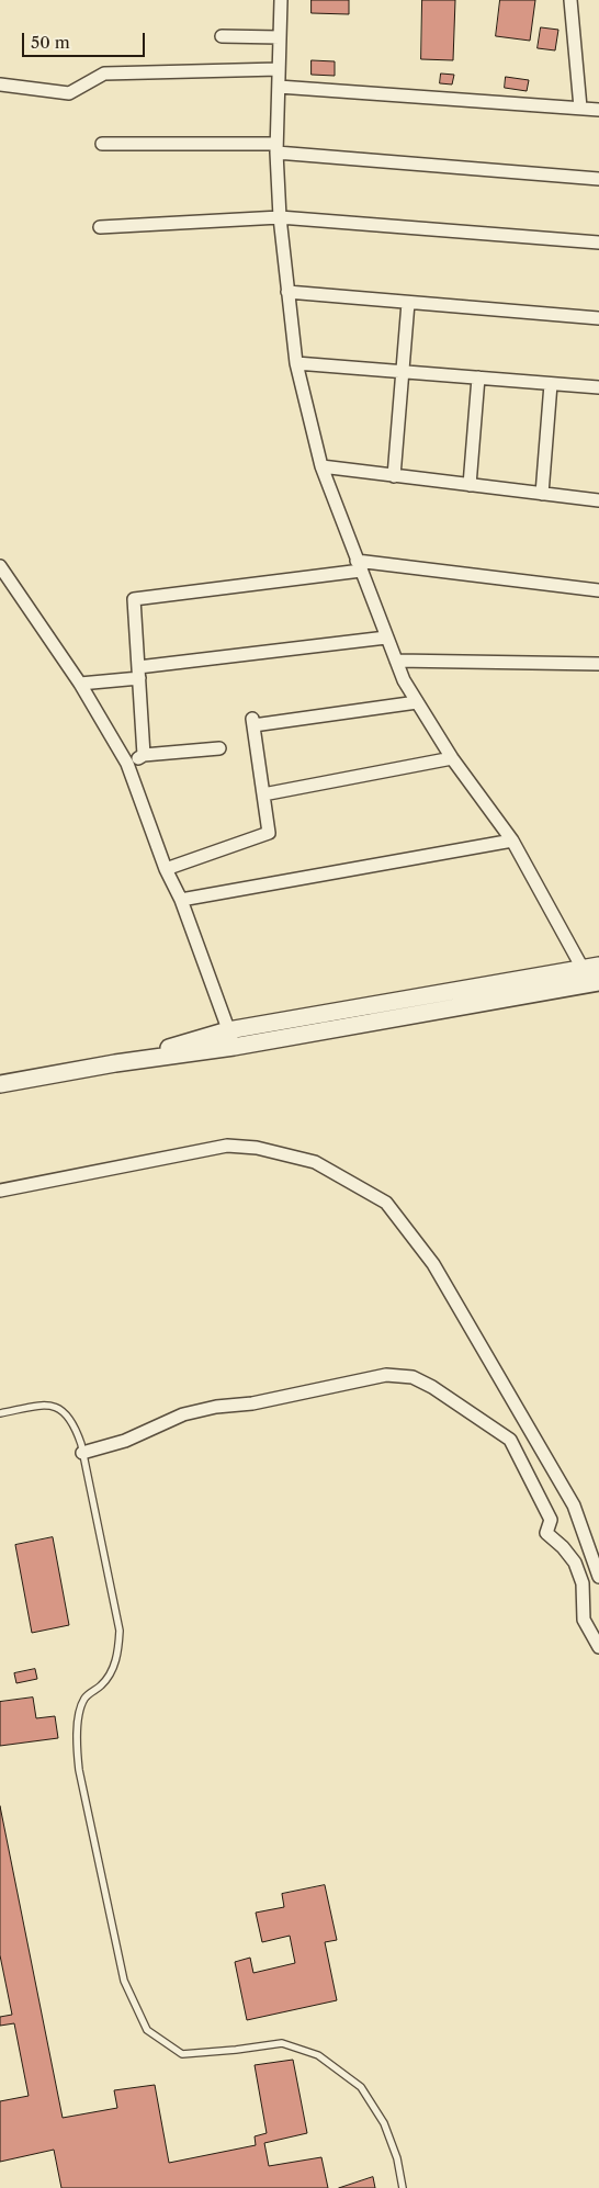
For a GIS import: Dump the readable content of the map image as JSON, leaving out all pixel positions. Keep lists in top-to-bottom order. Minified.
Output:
{"scale_bar":"50 m"}
